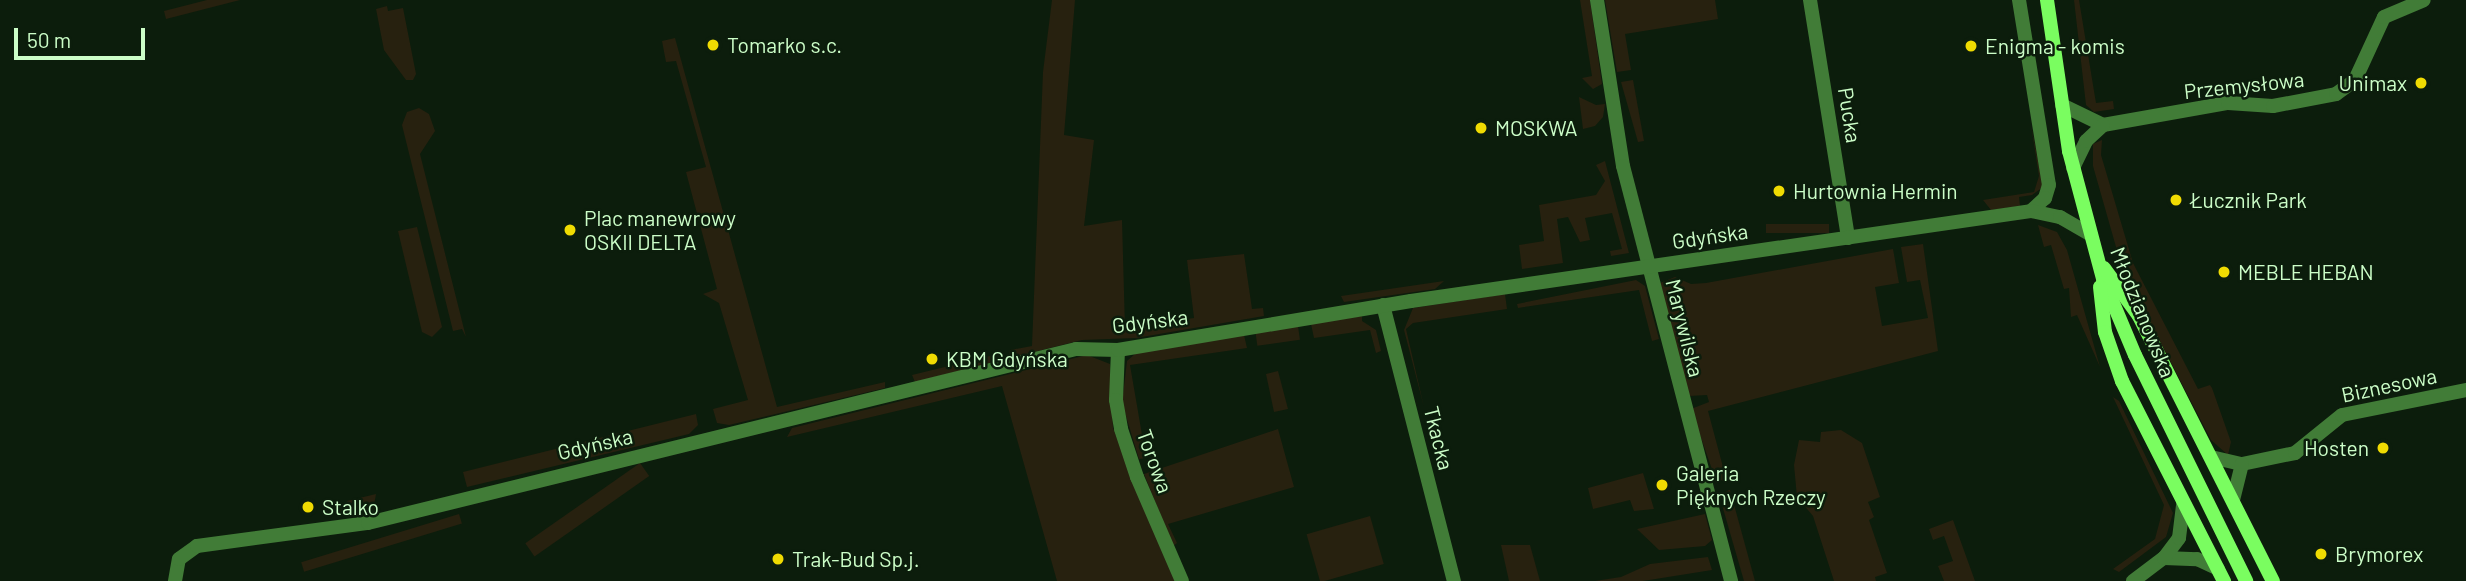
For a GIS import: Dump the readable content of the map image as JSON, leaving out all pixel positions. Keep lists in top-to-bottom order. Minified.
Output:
{"streets":{"main road":["Młodzianowska"],"street":["Przemysłowa","Pucka","Gdyńska","Marywilska","Biznesowa","Tkacka","Torowa"]},"crossings":[["Pucka","Gdyńska"],["Gdyńska","Młodzianowska"],["Gdyńska","Marywilska"],["Gdyńska","Tkacka"],["Gdyńska","Torowa"]],"places":["Tomarko s.c.","Enigma - komis","Unimax","MOSKWA","Hurtownia Hermin","Łucznik Park","Plac manewrowy OSKII DELTA","MEBLE HEBAN","KBM Gdyńska","Hosten","Galeria Pięknych Rzeczy","Stalko","Brymorex","Trak-Bud Sp.j."],"scale_bar":"50 m"}
